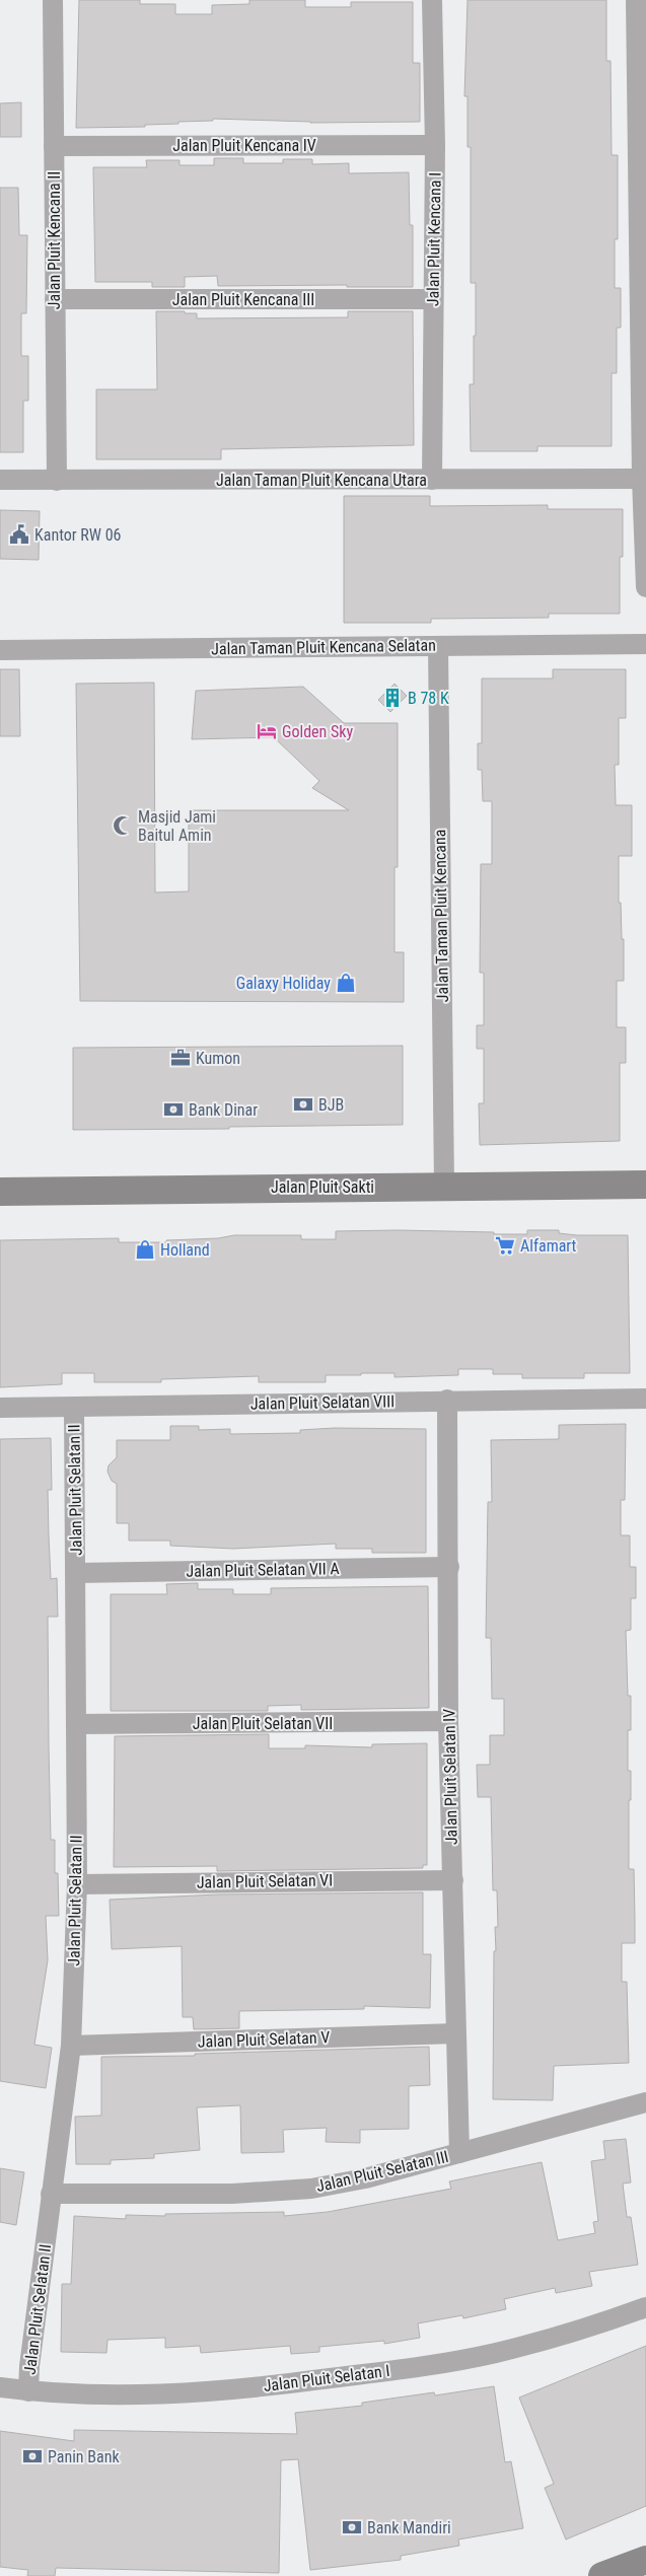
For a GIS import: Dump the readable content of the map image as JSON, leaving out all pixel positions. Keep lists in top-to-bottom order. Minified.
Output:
{"streets":{"street":["Jalan Pluit Kencana IV","Jalan Pluit Kencana I","Jalan Pluit Kencana II","Jalan Pluit Kencana III","Jalan Taman Pluit Kencana Utara","Jalan Taman Pluit Kencana Selatan","Jalan Taman Pluit Kencana","Jalan Pluit Sakti","Jalan Pluit Selatan VIII","Jalan Pluit Selatan II","Jalan Pluit Selatan VII A","Jalan Pluit Selatan VII","Jalan Pluit Selatan IV","Jalan Pluit Selatan VI","Jalan Pluit Selatan V","Jalan Pluit Selatan III","Jalan Pluit Selatan I"]},"crossings":[["Jalan Pluit Kencana IV","Jalan Pluit Kencana I"],["Jalan Pluit Kencana IV","Jalan Pluit Kencana II"],["Jalan Pluit Kencana I","Jalan Pluit Kencana III"],["Jalan Pluit Kencana I","Jalan Taman Pluit Kencana Utara"],["Jalan Pluit Kencana II","Jalan Pluit Kencana III"],["Jalan Pluit Kencana II","Jalan Taman Pluit Kencana Utara"],["Jalan Taman Pluit Kencana Selatan","Jalan Taman Pluit Kencana"],["Jalan Taman Pluit Kencana","Jalan Pluit Sakti"],["Jalan Pluit Selatan VIII","Jalan Pluit Selatan II"],["Jalan Pluit Selatan VIII","Jalan Pluit Selatan IV"],["Jalan Pluit Selatan II","Jalan Pluit Selatan VII A"],["Jalan Pluit Selatan II","Jalan Pluit Selatan VII"],["Jalan Pluit Selatan II","Jalan Pluit Selatan VI"],["Jalan Pluit Selatan II","Jalan Pluit Selatan V"],["Jalan Pluit Selatan II","Jalan Pluit Selatan III"],["Jalan Pluit Selatan II","Jalan Pluit Selatan I"],["Jalan Pluit Selatan VII A","Jalan Pluit Selatan IV"],["Jalan Pluit Selatan VII","Jalan Pluit Selatan IV"],["Jalan Pluit Selatan IV","Jalan Pluit Selatan VI"],["Jalan Pluit Selatan IV","Jalan Pluit Selatan V"],["Jalan Pluit Selatan IV","Jalan Pluit Selatan III"]],"places":{"public building":["Kantor RW 06"],"building":["B 78 K"],"hotel":["Golden Sky"],"mosque":["Masjid Jami Baitul Amin"],"shop":["Galaxy Holiday","Holland"],"office":["Kumon"],"bank":["BJB","Bank Dinar","Panin Bank","Bank Mandiri"],"supermarket":["Alfamart"]}}
